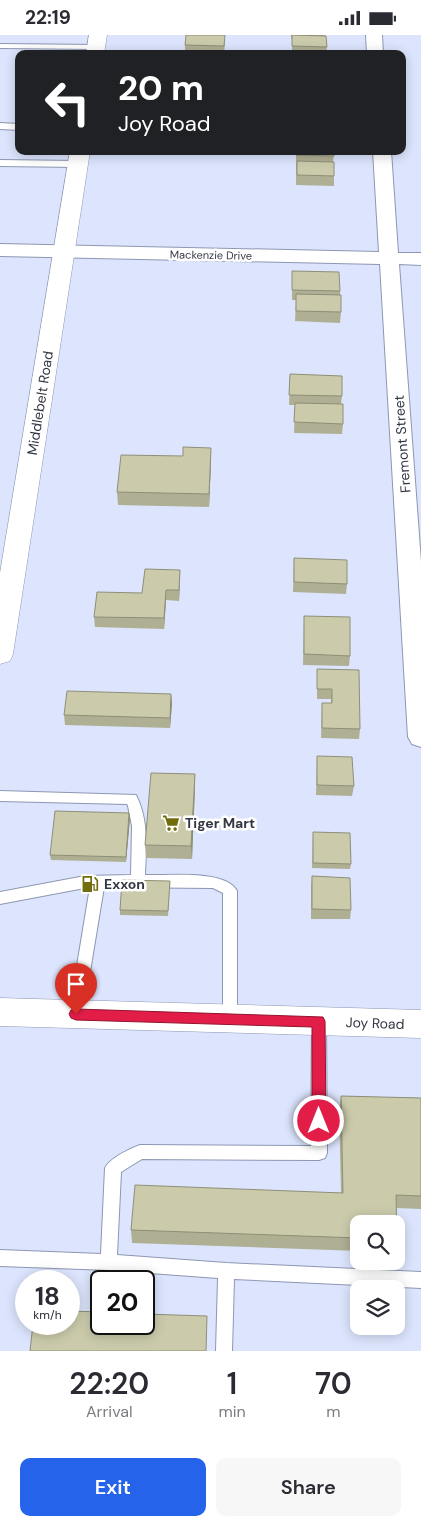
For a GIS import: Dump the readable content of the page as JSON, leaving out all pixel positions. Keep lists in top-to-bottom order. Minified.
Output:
{"streets":{"main road":["Middlebelt Road","Joy Road"],"street":["Mackenzie Drive","Fremont Street"]},"crossings":[["Mackenzie Drive","Middlebelt Road"],["Mackenzie Drive","Fremont Street"]],"places":{"supermarket":["Tiger Mart"],"fuel station":["Exxon"]},"page":{"status":"22:19","turn":["20 m","Joy Road"],"speed":"18 km/h","limit":"20","eta":["22:20","Arrival","1","min","70","m"],"buttons":["Exit","Share"]}}
